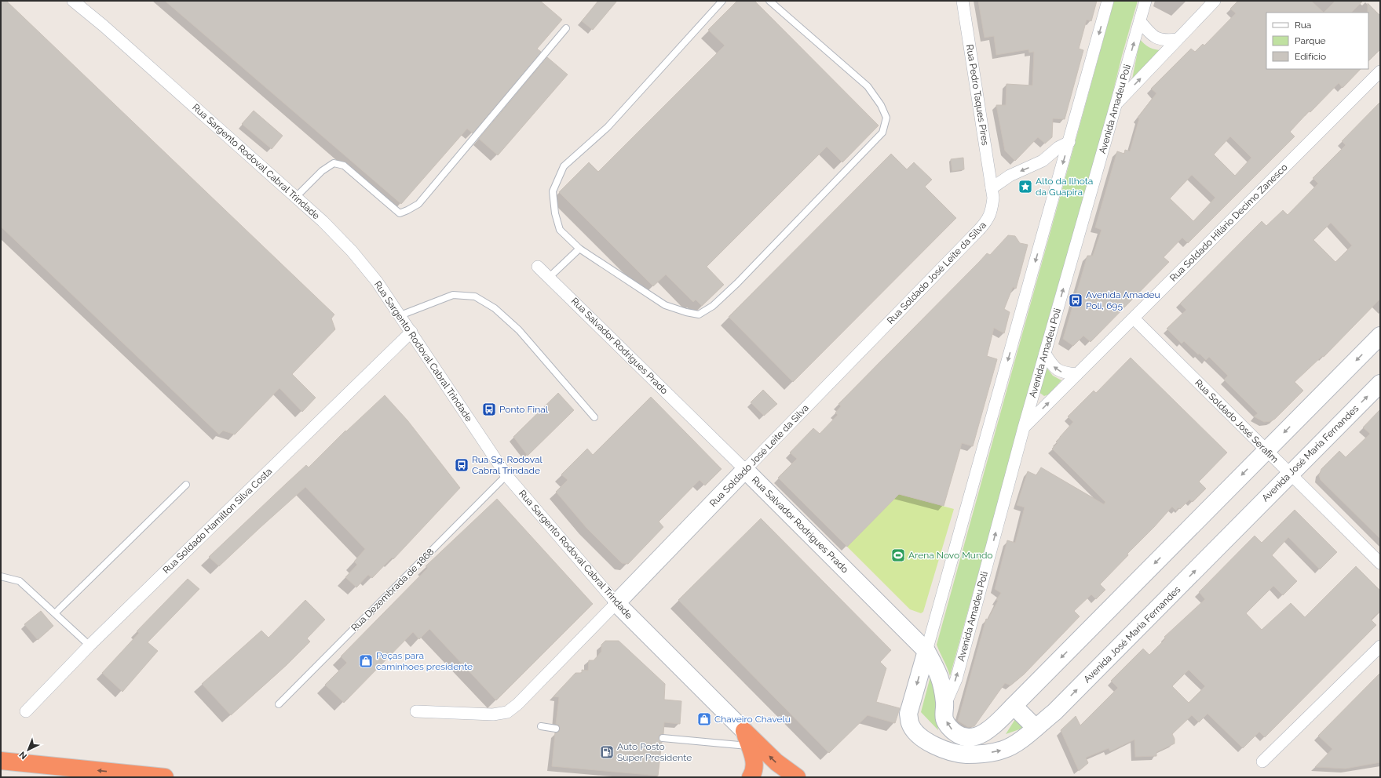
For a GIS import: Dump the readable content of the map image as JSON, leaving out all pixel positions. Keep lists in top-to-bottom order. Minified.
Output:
{"streets":{"main road":["Rua Sargento Rodoval Cabral Trindade","Rua Soldado José Leite da Silva","Rua Salvador Rodrigues Prado","Avenida José Maria Fernandes"],"street":["Rua Pedro Taques Pires","Avenida Amadeu Poli","Rua Soldado Hilário Decimo Zanesco","Rua Soldado José Serafim","Rua Soldado Hamílton Silva Costa"],"lane":["Rua Dezembrada de 1868"]},"crossings":[["Rua Pedro Taques Pires","Rua Soldado José Leite da Silva"],["Avenida Amadeu Poli","Rua Soldado Hilário Decimo Zanesco"],["Avenida Amadeu Poli","Rua Salvador Rodrigues Prado"],["Rua Sargento Rodoval Cabral Trindade","Rua Soldado José Leite da Silva"],["Rua Sargento Rodoval Cabral Trindade","Rua Soldado Hamílton Silva Costa"],["Rua Sargento Rodoval Cabral Trindade","Rua Dezembrada de 1868"],["Rua Soldado Hilário Decimo Zanesco","Rua Soldado José Serafim"],["Rua Soldado José Leite da Silva","Rua Salvador Rodrigues Prado"],["Rua Salvador Rodrigues Prado","Avenida José Maria Fernandes"],["Rua Soldado José Serafim","Avenida José Maria Fernandes"]],"places":{"place":["Alto da Ilhota da Guapira"],"bus stop":["Avenida Amadeu Poli, 695","Ponto Final","Rua Sg. Rodoval Cabral Trindade"],"sports":["Arena Novo Mundo"],"shop":["Peças para caminhoes presidente","Chaveiro Chavelu"],"fuel station":["Auto Posto Super Presidente"]},"legend":["Rua","Parque","Edifício"],"north":"bottom left"}
